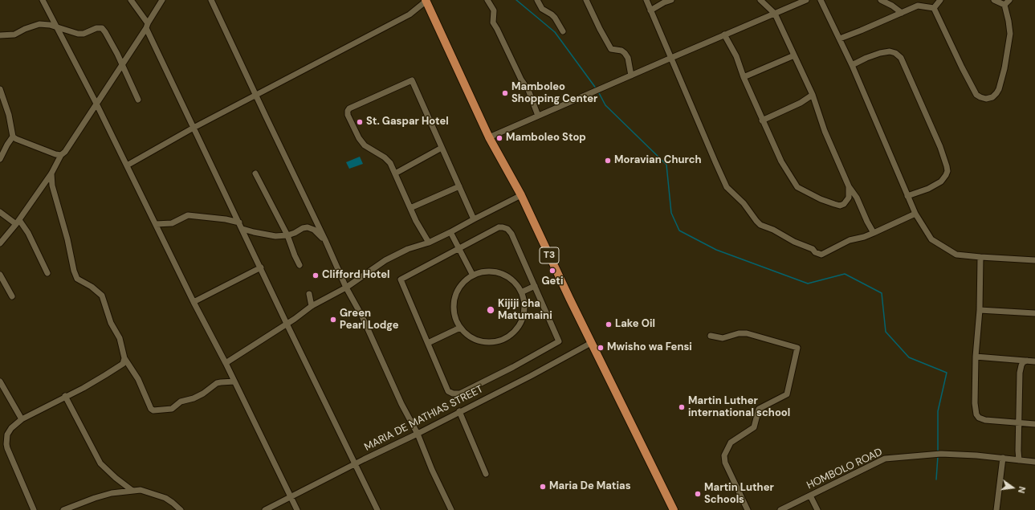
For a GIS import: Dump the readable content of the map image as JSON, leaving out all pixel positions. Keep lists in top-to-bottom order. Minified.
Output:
{"streets":{"highway":["T3"],"street":["MARIA DE MATHIAS STREET","HOMBOLO ROAD"]},"crossings":[["T3","MARIA DE MATHIAS STREET"]],"places":["Mamboleo Shopping Center","St. Gaspar Hotel","Mamboleo Stop","Moravian Church","Geti","Clifford Hotel","Kijiji cha Matumaini","Green Pearl Lodge","Lake Oil","Mwisho wa Fensi","Martin Luther international school","Maria De Matias","Martin Luther Schools"],"north":"right"}
